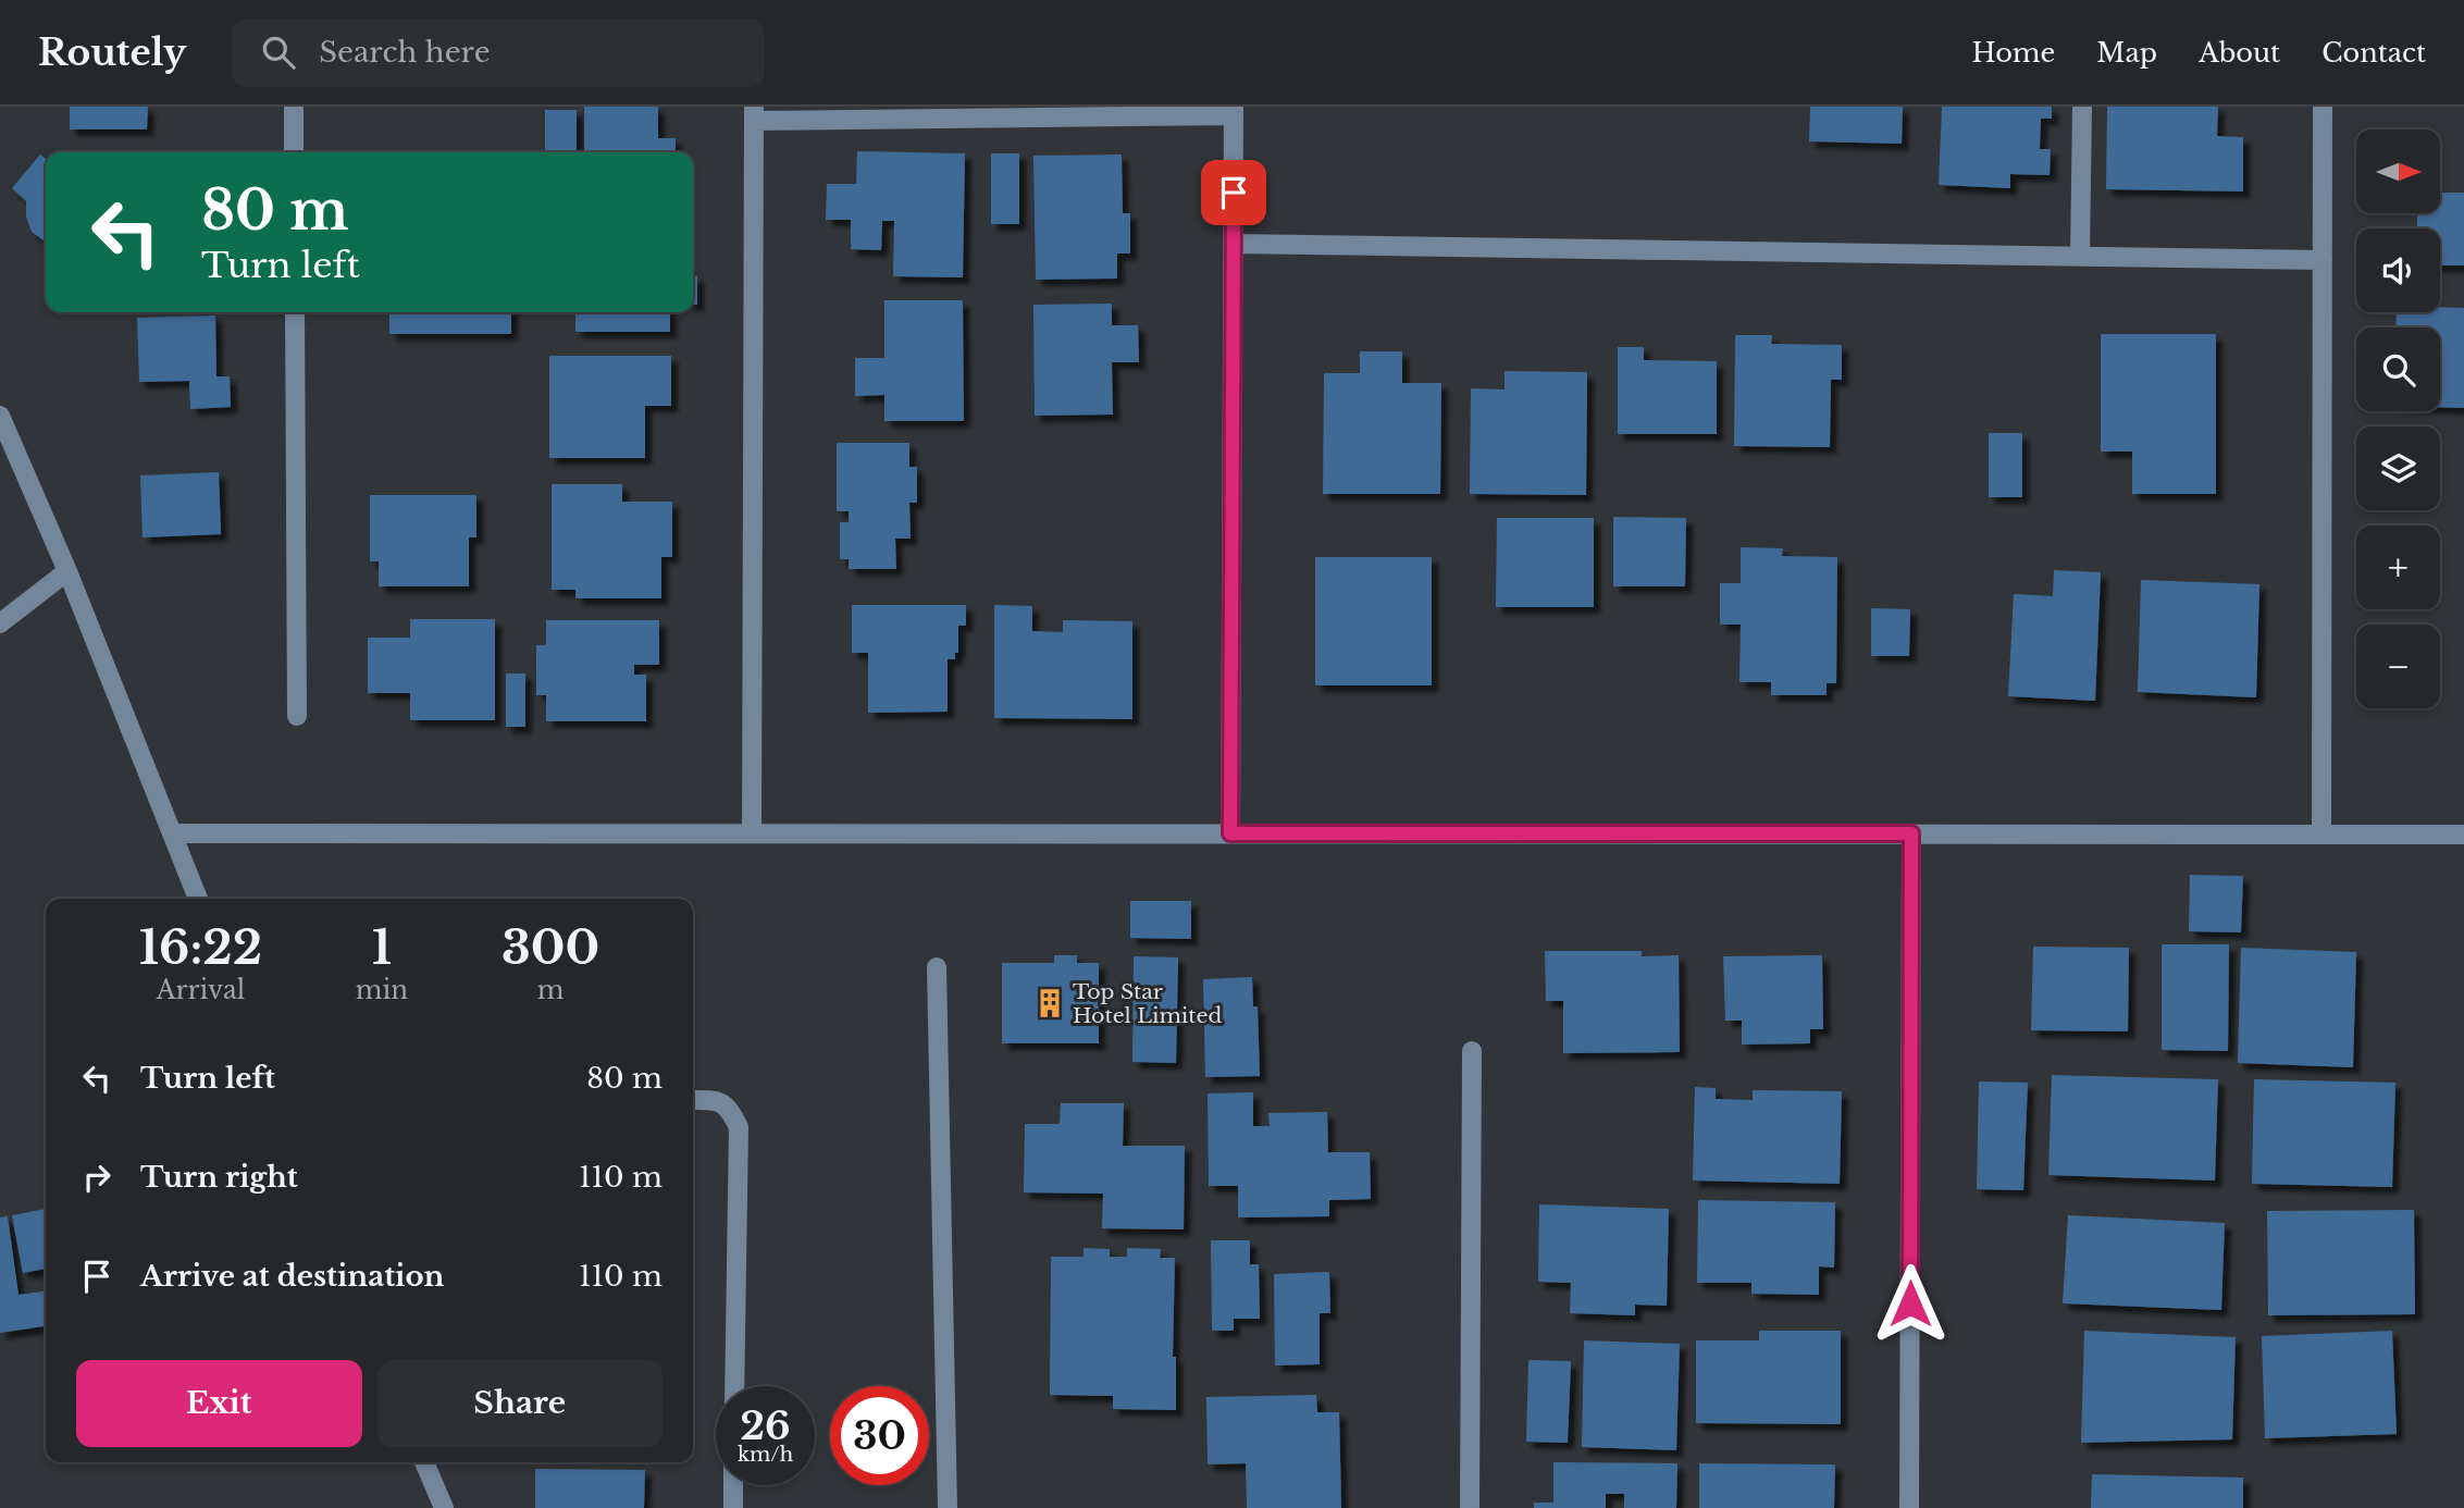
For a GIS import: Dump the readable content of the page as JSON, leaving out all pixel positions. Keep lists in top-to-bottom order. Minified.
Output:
{"places":{"building":["Top Star Hotel Limited"]},"north":"right","page":{"header":"Routely","search":"Search here","nav":["Home","Map","About","Contact"],"map_buttons":["+","−"],"turn":["80 m","Turn left"],"eta":["16:22","Arrival","1","min","300","m"],"list":[{"name":"Turn left","value":"80 m"},{"name":"Turn right","value":"110 m"},{"name":"Arrive at destination","value":"110 m"}],"buttons":["Exit","Share"],"speed":"26 km/h","limit":"30"}}
